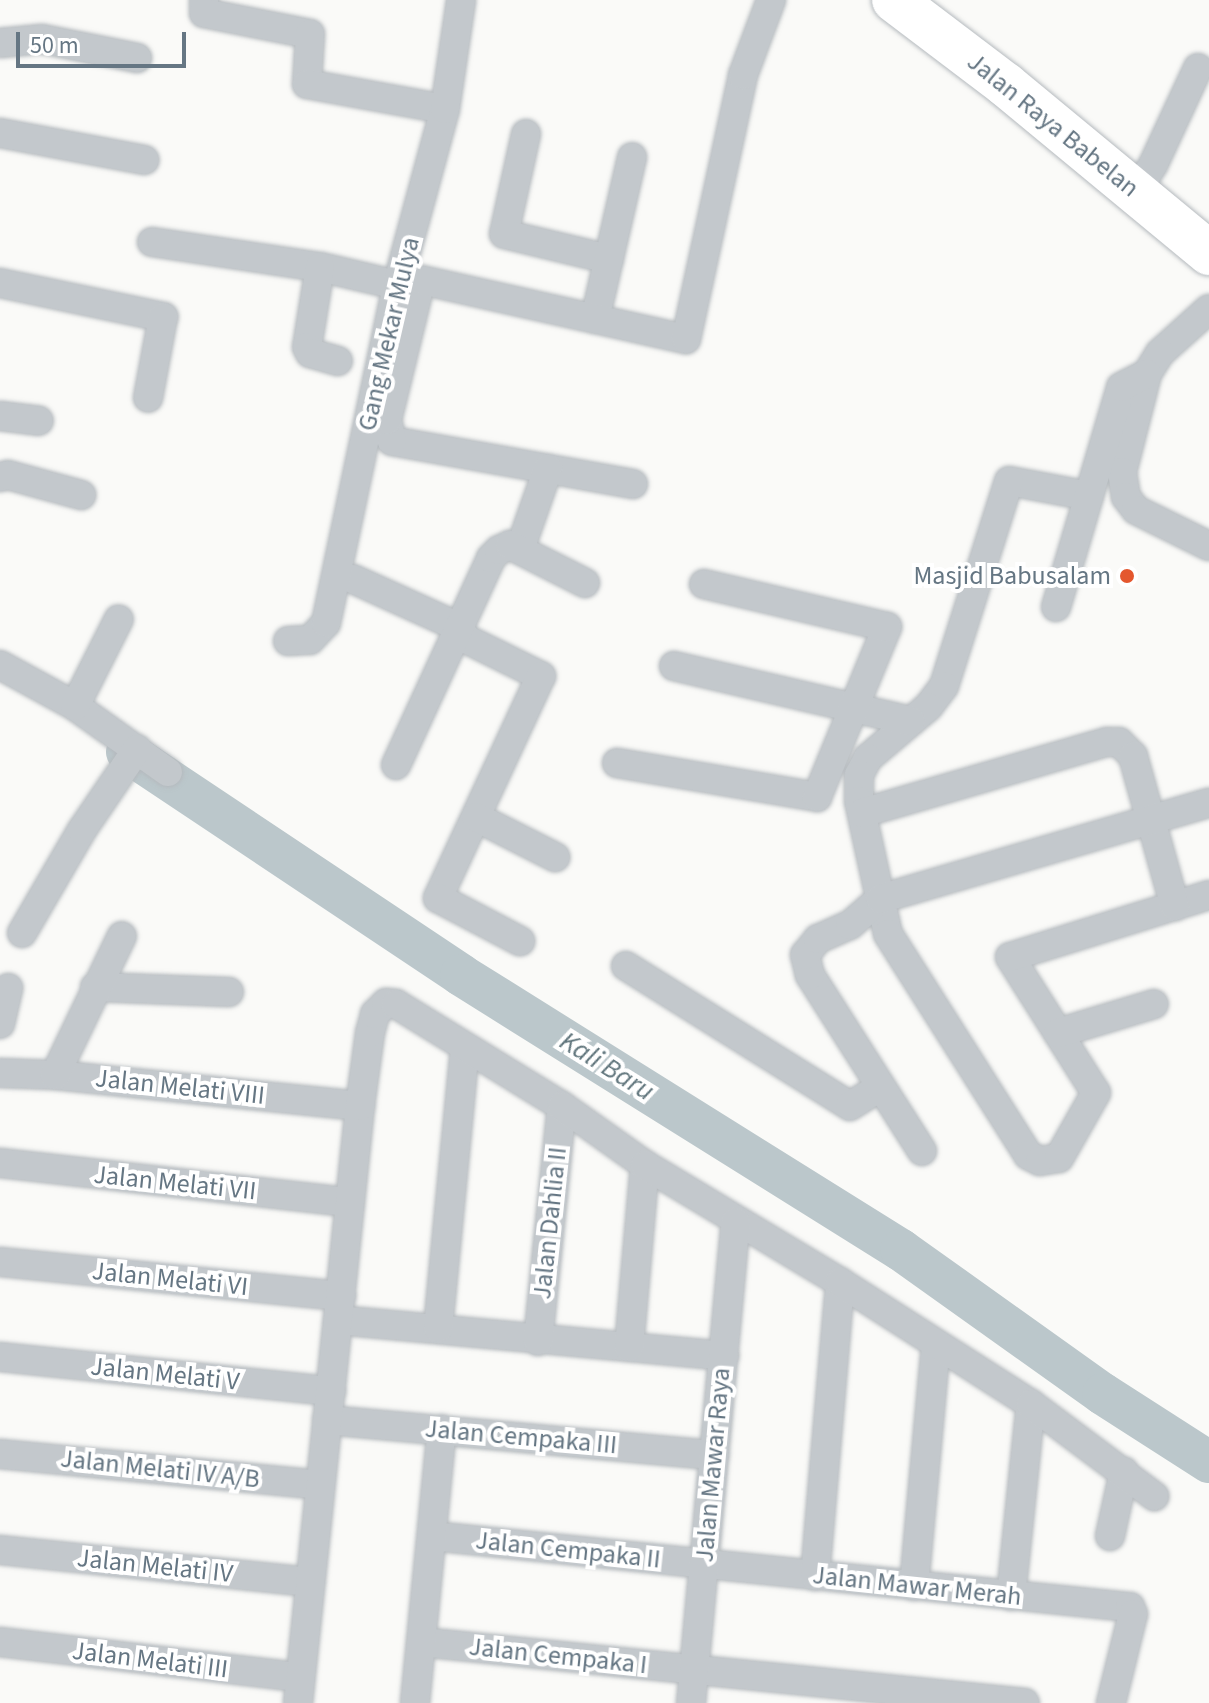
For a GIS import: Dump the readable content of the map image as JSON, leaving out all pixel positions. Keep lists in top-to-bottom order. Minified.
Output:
{"streets":{"main road":["Jalan Raya Babelan"],"street":["Gang Mekar Mulya","Jalan Melati VIII","Jalan Melati VII","Jalan Dahlia II","Jalan Melati VI","Jalan Melati V","Jalan Cempaka III","Jalan Mawar Raya","Jalan Melati IV A/B","Jalan Cempaka II","Jalan Melati IV","Jalan Mawar Merah","Jalan Cempaka I","Jalan Melati III"]},"crossings":[["Jalan Dahlia II","Jalan Melati VI"],["Jalan Melati VI","Jalan Mawar Raya"],["Jalan Cempaka III","Jalan Mawar Raya"],["Jalan Mawar Raya","Jalan Cempaka II"],["Jalan Mawar Raya","Jalan Mawar Merah"],["Jalan Mawar Raya","Jalan Cempaka I"],["Jalan Cempaka II","Jalan Mawar Merah"]],"water":["Kali Baru"],"places":["Masjid Babusalam"],"scale_bar":"50 m"}
